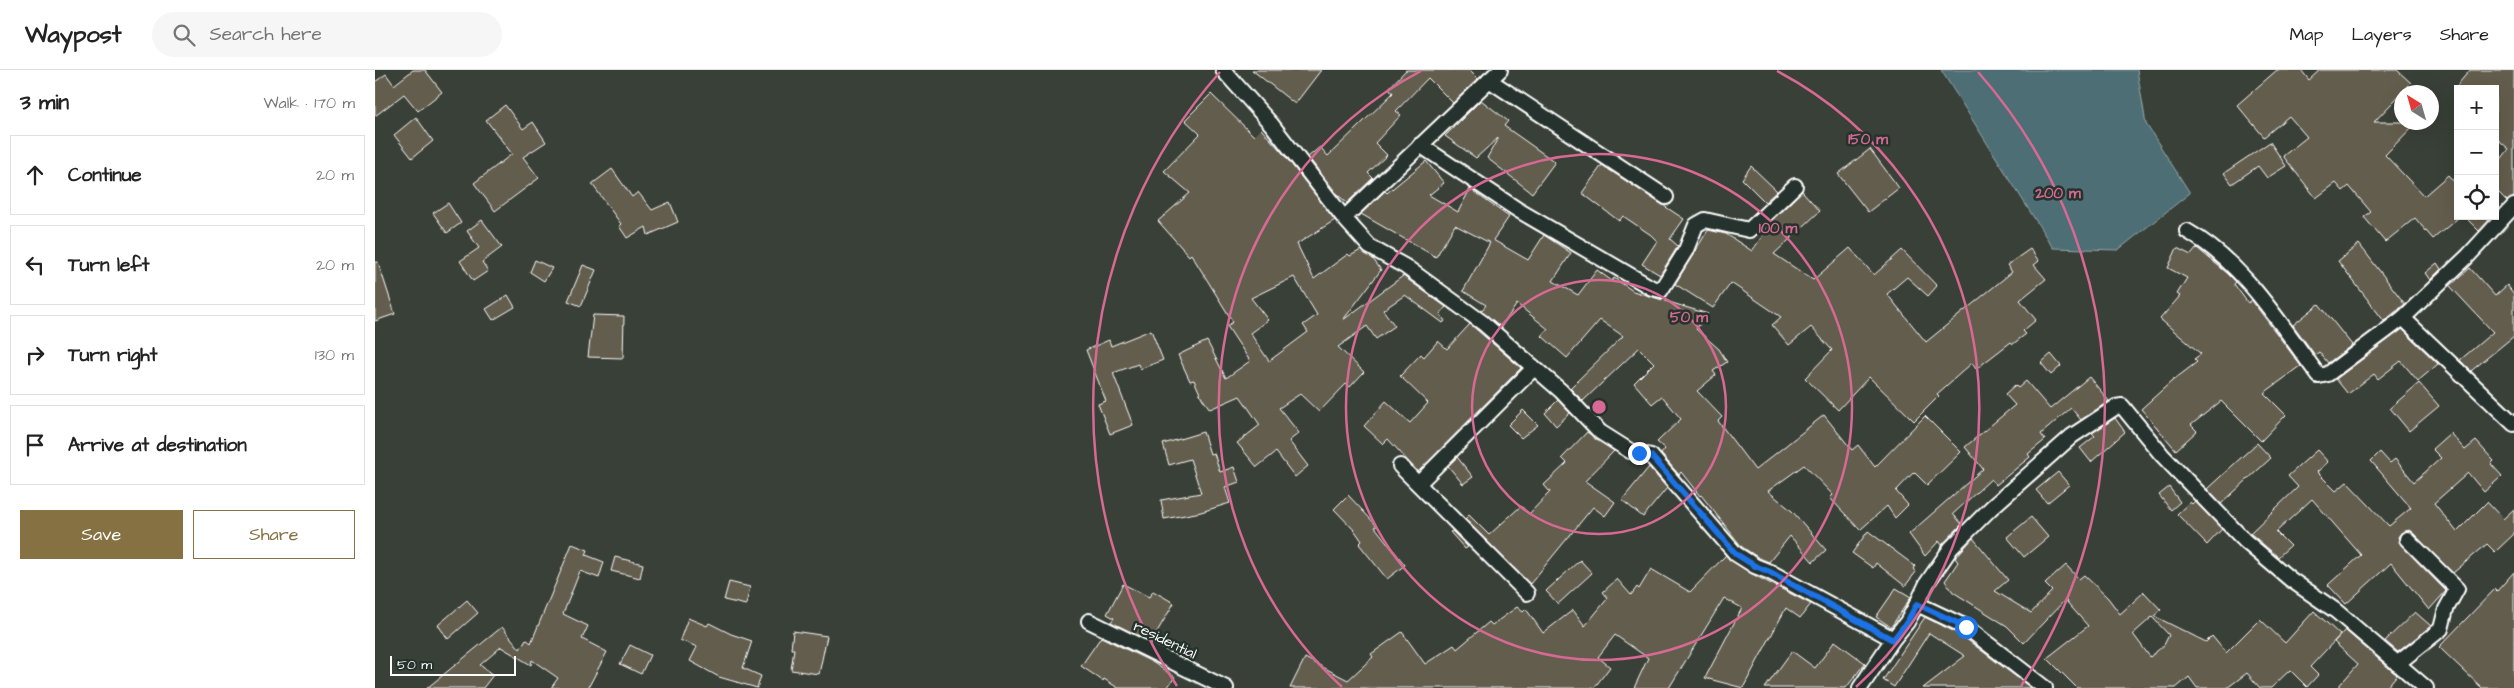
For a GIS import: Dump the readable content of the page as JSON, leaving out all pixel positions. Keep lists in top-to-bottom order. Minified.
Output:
{"streets":{"street":["residential"]},"scale_bar":"50 m","north":"top left","page":{"header":"Waypost","search":"Search here","nav":["Map","Layers","Share"],"heading":["3 min","Walk · 170 m"],"map_buttons":["+","−"],"list":[["Continue","20 m"],["Turn left","20 m"],["Turn right","130 m"],"Arrive at destination"],"buttons":["Save","Share"],"scale":"50 m"},"rings":["150 m","200 m","100 m","50 m"]}
